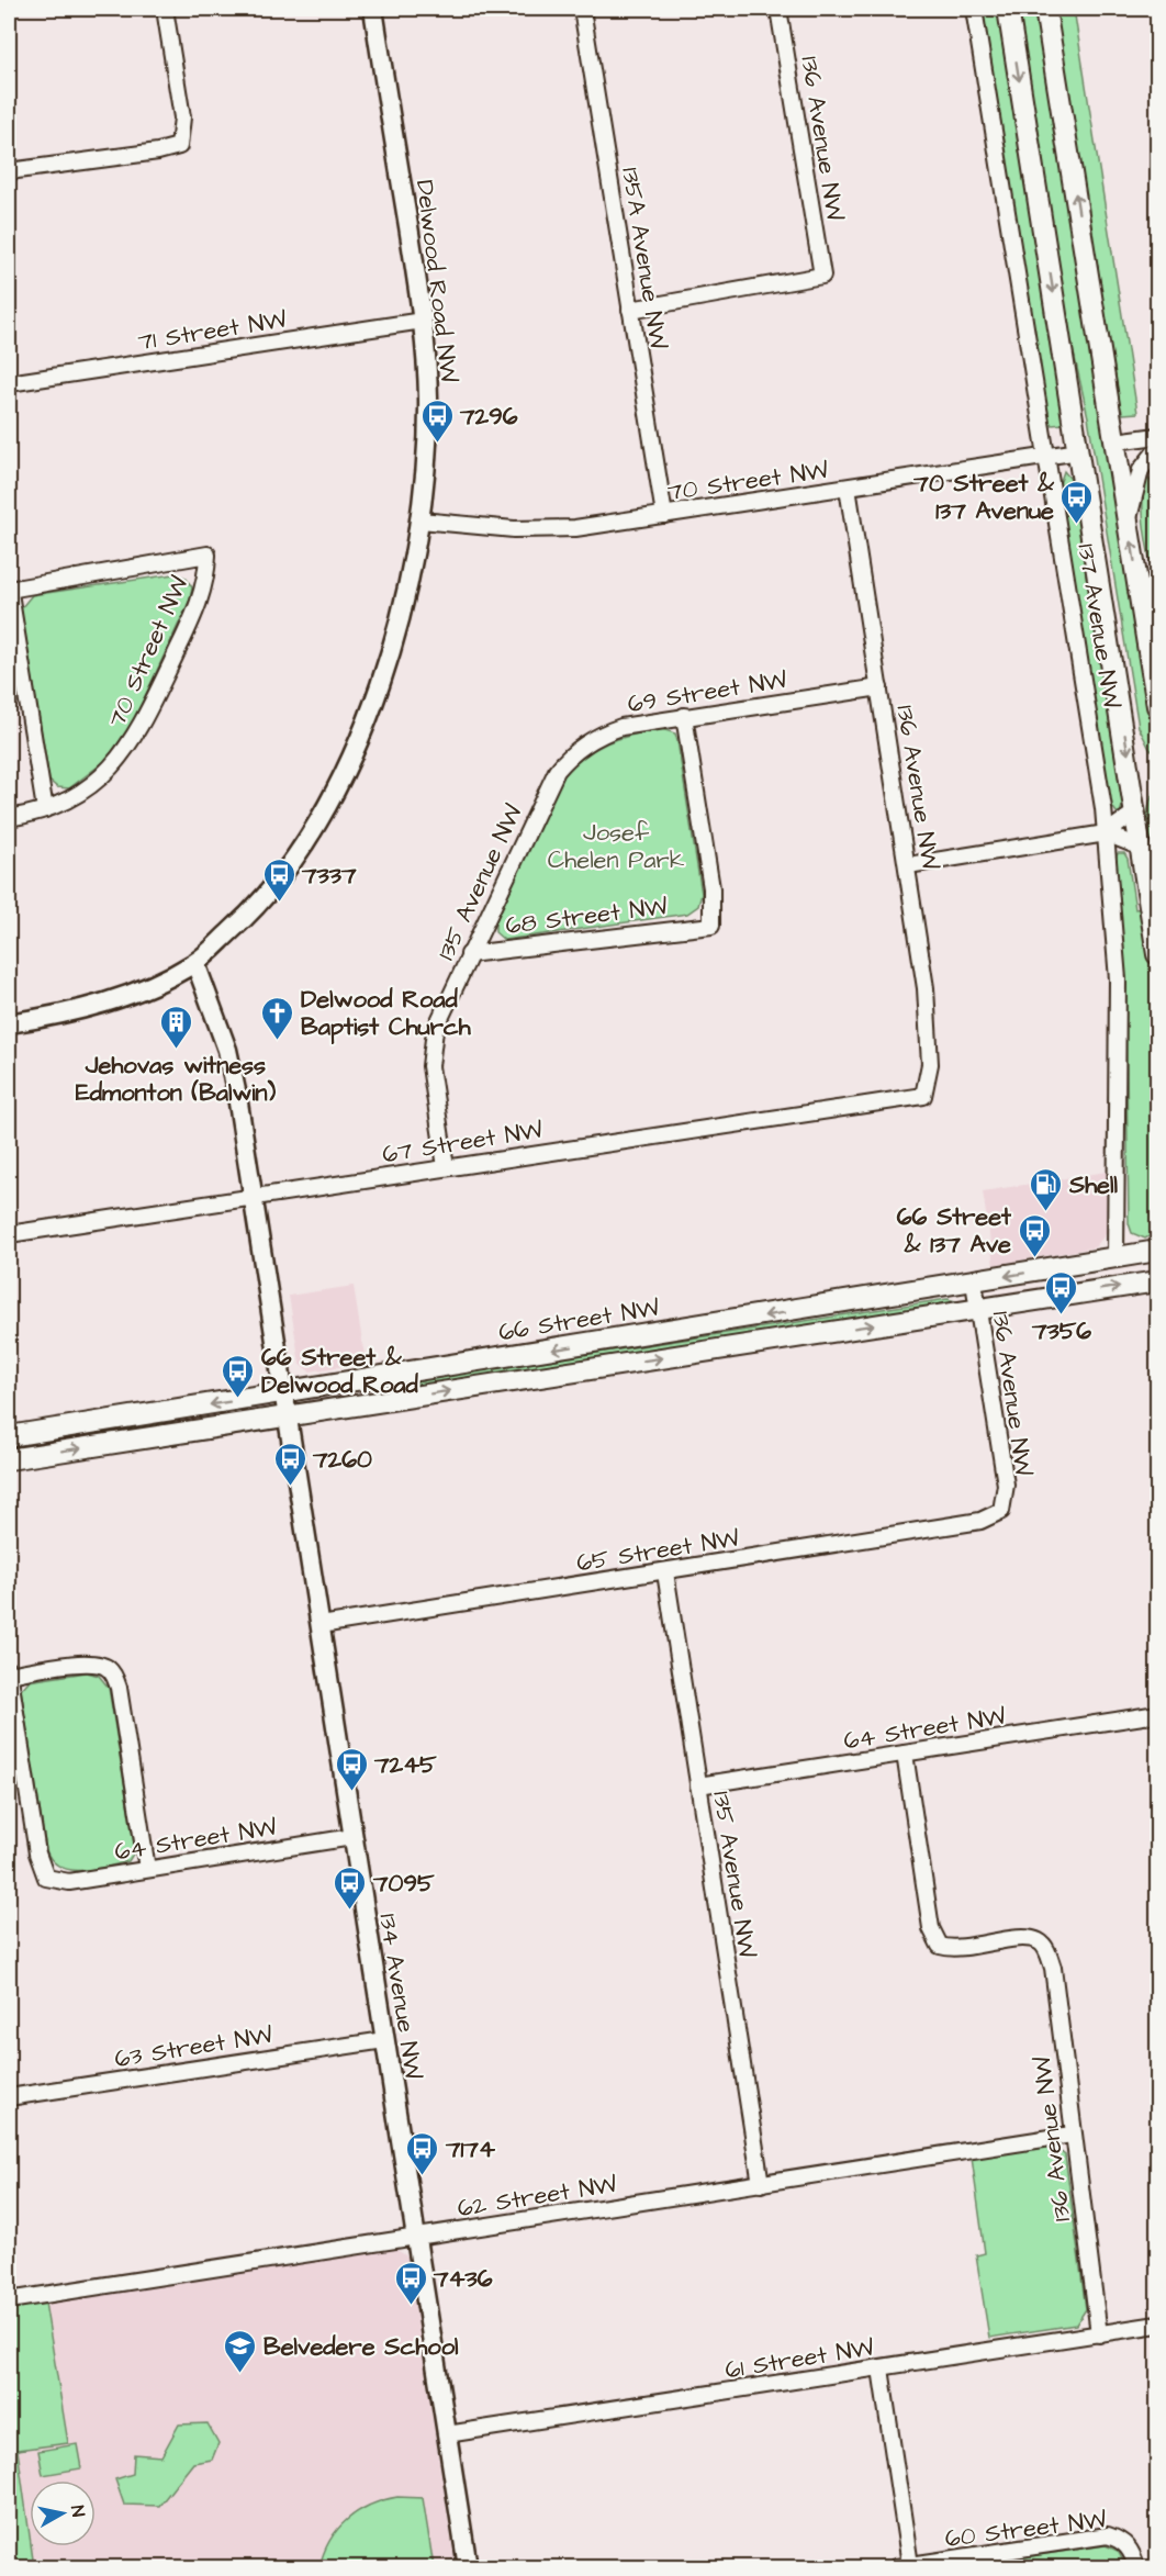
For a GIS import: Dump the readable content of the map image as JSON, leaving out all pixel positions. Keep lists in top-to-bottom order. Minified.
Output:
{"streets":{"main road":["137 Avenue NW","66 Street NW"],"street":["136 Avenue NW","135A Avenue NW","Delwood Road NW","71 Street NW","70 Street NW","69 Street NW","135 Avenue NW","68 Street NW","67 Street NW","65 Street NW","64 Street NW","134 Avenue NW","63 Street NW","62 Street NW","61 Street NW","60 Street NW"]},"crossings":[["136 Avenue NW","135A Avenue NW"],["136 Avenue NW","70 Street NW"],["136 Avenue NW","69 Street NW"],["136 Avenue NW","67 Street NW"],["136 Avenue NW","66 Street NW"],["136 Avenue NW","65 Street NW"],["136 Avenue NW","64 Street NW"],["136 Avenue NW","62 Street NW"],["136 Avenue NW","61 Street NW"],["135A Avenue NW","70 Street NW"],["Delwood Road NW","71 Street NW"],["Delwood Road NW","70 Street NW"],["70 Street NW","137 Avenue NW"],["137 Avenue NW","66 Street NW"],["69 Street NW","135 Avenue NW"],["69 Street NW","68 Street NW"],["135 Avenue NW","68 Street NW"],["135 Avenue NW","67 Street NW"],["135 Avenue NW","65 Street NW"],["135 Avenue NW","64 Street NW"],["135 Avenue NW","62 Street NW"],["66 Street NW","134 Avenue NW"],["65 Street NW","134 Avenue NW"],["64 Street NW","134 Avenue NW"],["134 Avenue NW","63 Street NW"],["134 Avenue NW","62 Street NW"],["134 Avenue NW","61 Street NW"]],"parks":["Josef Chelen Park"],"places":{"bus stop":["7296","70 Street & 137 Avenue","7337","66 Street & 137 Ave","7356","66 Street & Delwood Road","7260","7245","7095","7174","7436"],"church":["Delwood Road Baptist Church"],"building":["Jehovas witness Edmonton (Balwin)"],"fuel station":["Shell"],"school or university":["Belvedere School"]},"north":"right"}
